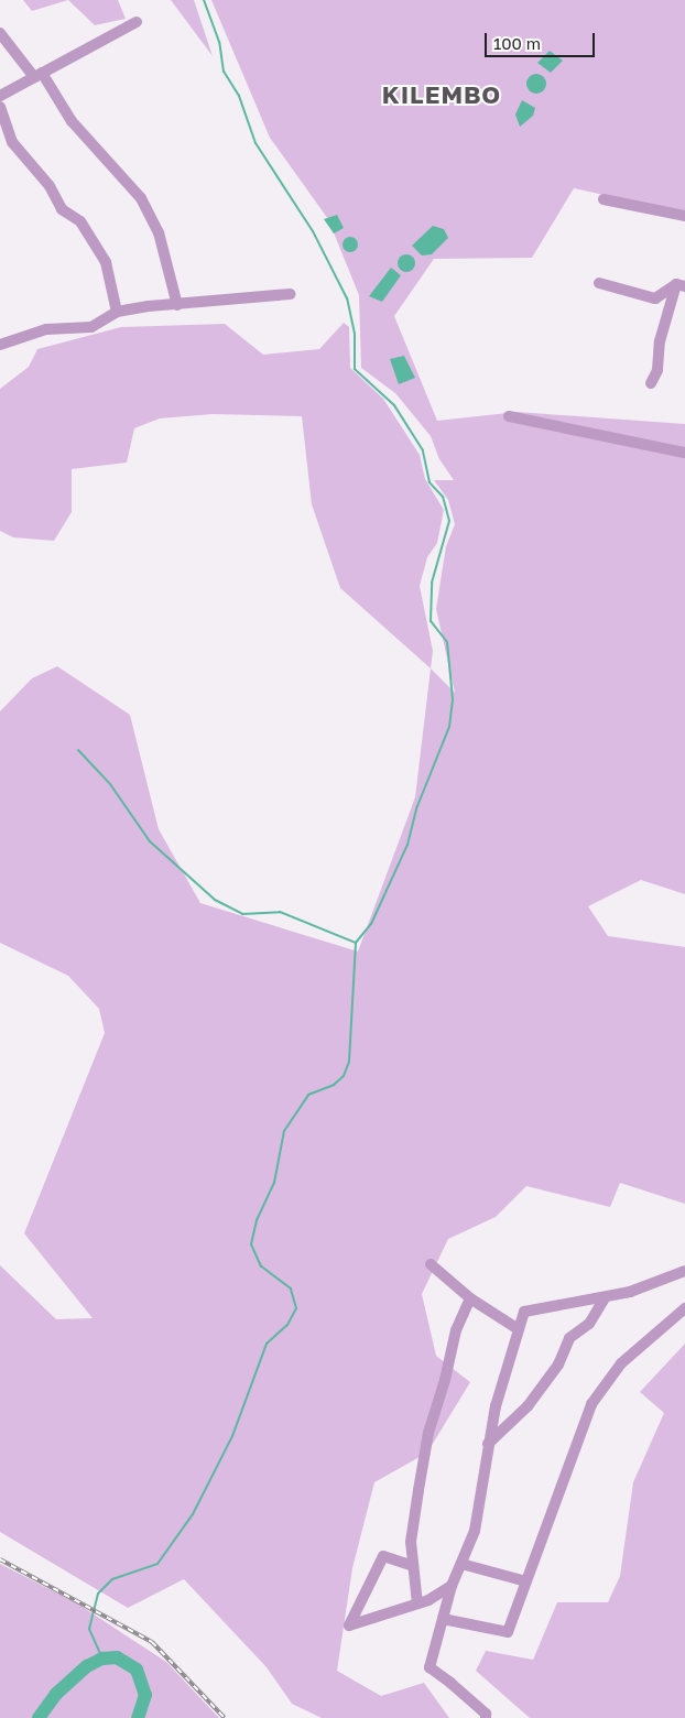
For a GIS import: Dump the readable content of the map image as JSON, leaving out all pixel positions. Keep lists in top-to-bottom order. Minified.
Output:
{"districts":["KILEMBO"],"scale_bar":"100 m"}
